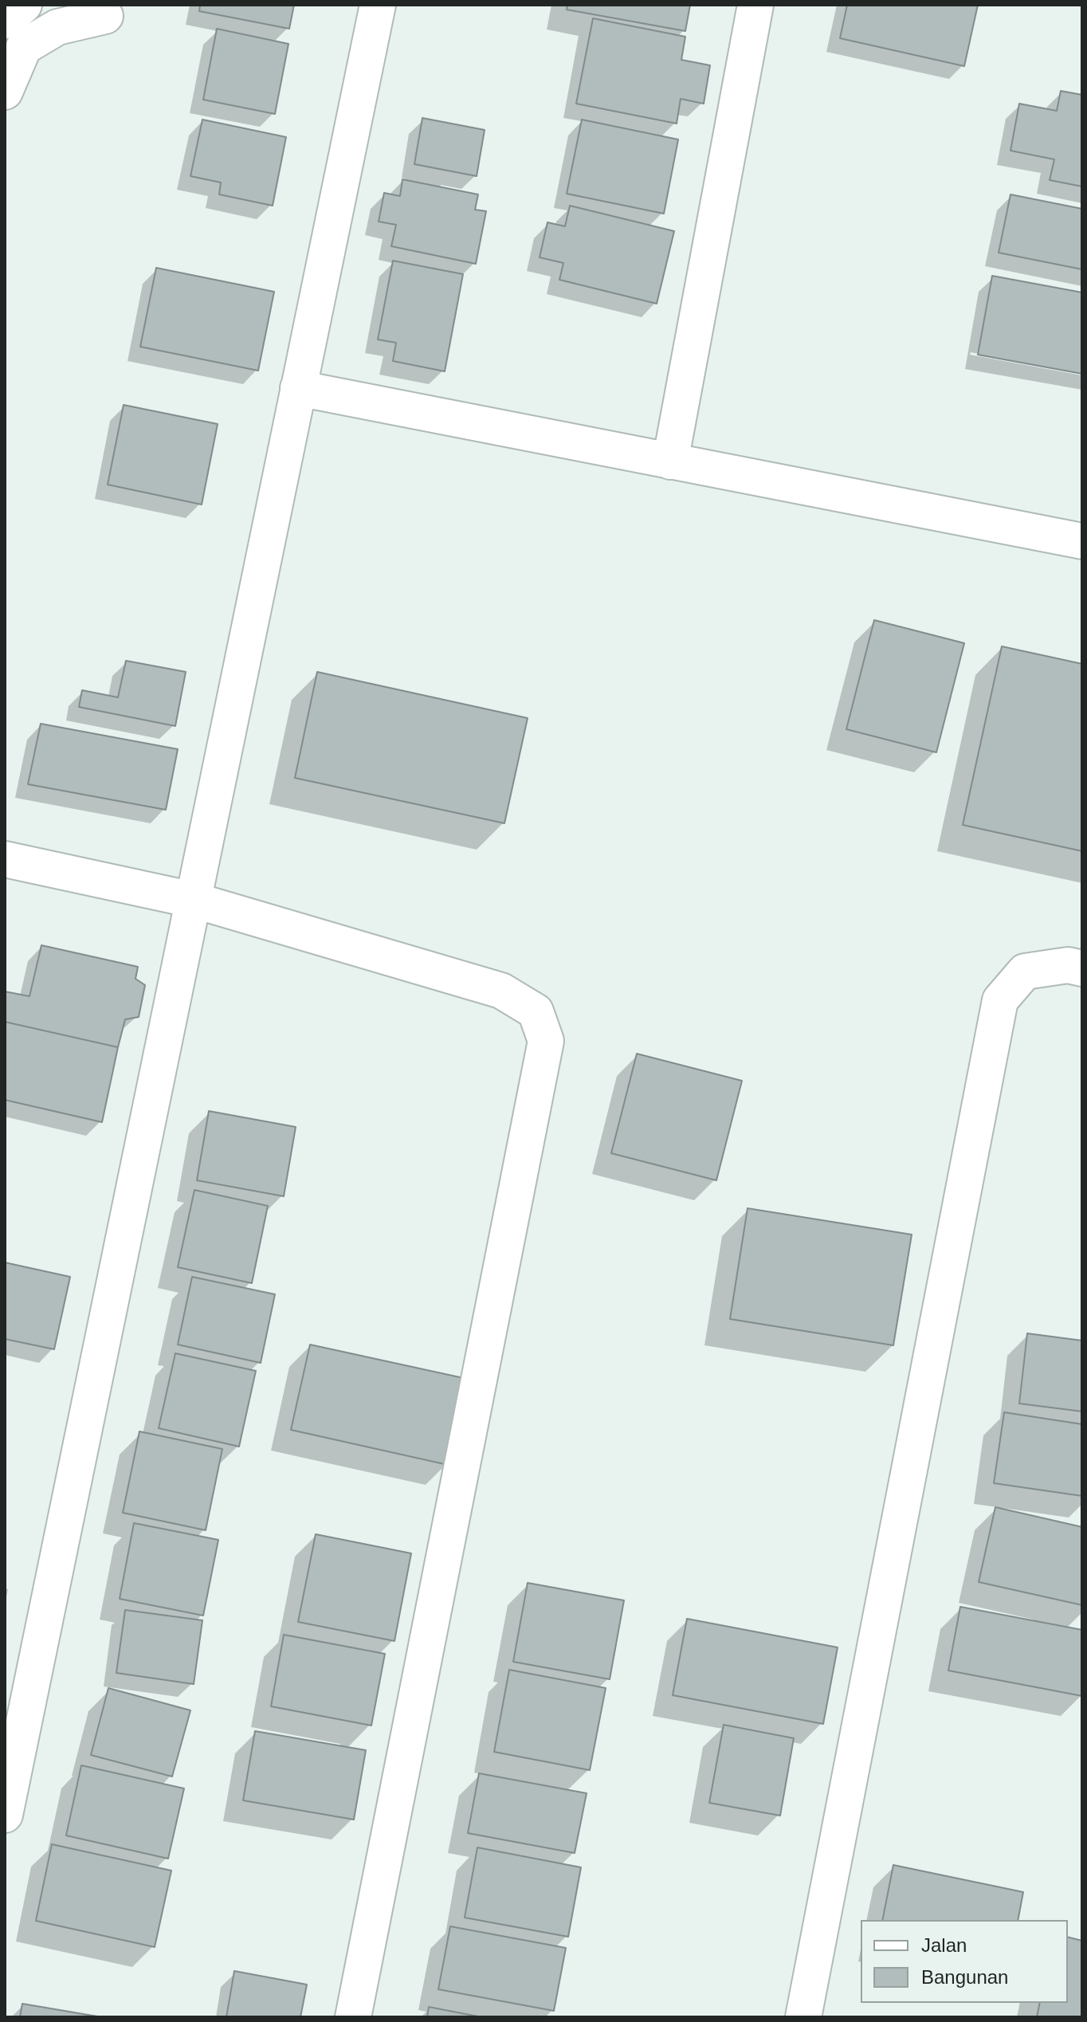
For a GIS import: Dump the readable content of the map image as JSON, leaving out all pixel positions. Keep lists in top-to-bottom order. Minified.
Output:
{"legend":["Jalan","Bangunan"]}
